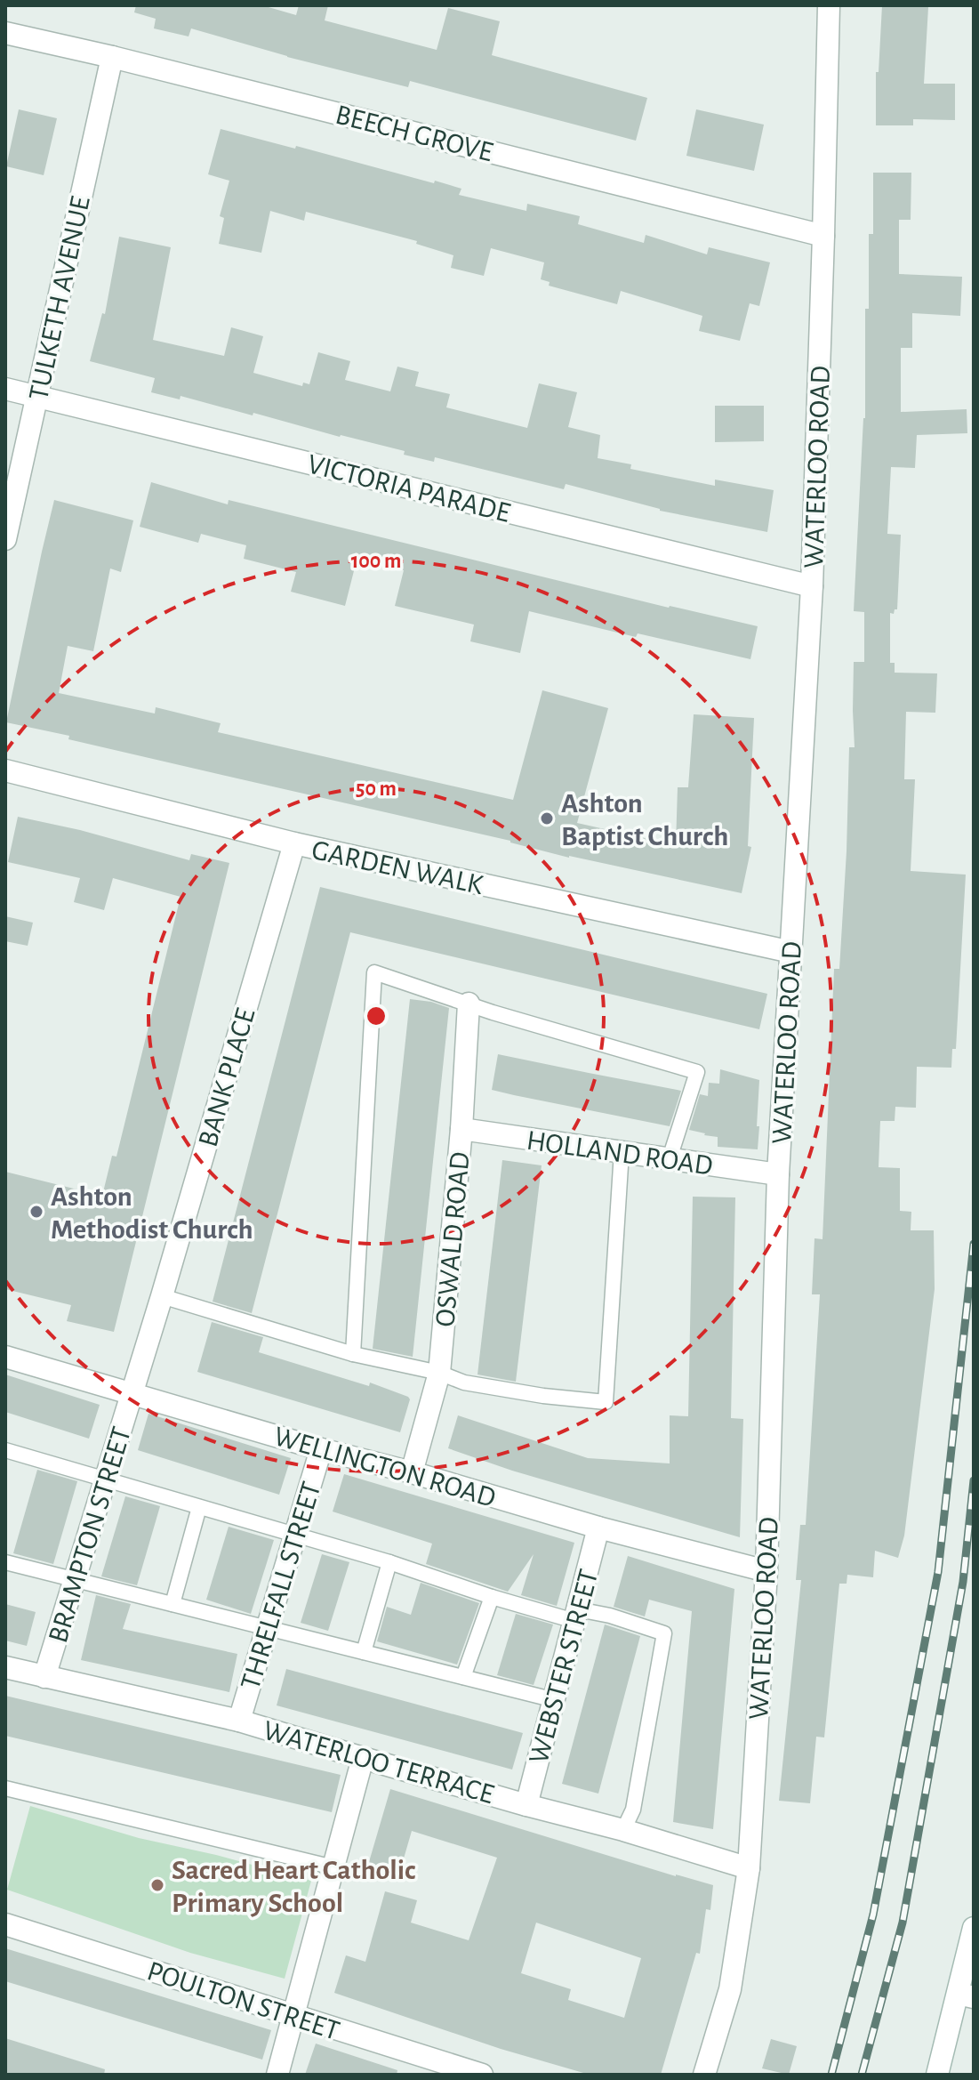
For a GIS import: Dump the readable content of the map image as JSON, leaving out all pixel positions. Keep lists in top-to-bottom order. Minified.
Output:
{"streets":{"street":["BEECH GROVE","TULKETH AVENUE","WATERLOO ROAD","VICTORIA PARADE","GARDEN WALK","BANK PLACE","HOLLAND ROAD","OSWALD ROAD","WELLINGTON ROAD","BRAMPTON STREET","THRELFALL STREET","WEBSTER STREET","WATERLOO TERRACE","POULTON STREET"]},"crossings":[["BEECH GROVE","TULKETH AVENUE"],["BEECH GROVE","WATERLOO ROAD"],["TULKETH AVENUE","VICTORIA PARADE"],["WATERLOO ROAD","VICTORIA PARADE"],["WATERLOO ROAD","GARDEN WALK"],["WATERLOO ROAD","HOLLAND ROAD"],["WATERLOO ROAD","WELLINGTON ROAD"],["WATERLOO ROAD","WATERLOO TERRACE"],["GARDEN WALK","BANK PLACE"],["BANK PLACE","WELLINGTON ROAD"],["BANK PLACE","BRAMPTON STREET"],["HOLLAND ROAD","OSWALD ROAD"],["OSWALD ROAD","WELLINGTON ROAD"],["WELLINGTON ROAD","BRAMPTON STREET"],["WELLINGTON ROAD","THRELFALL STREET"],["WELLINGTON ROAD","WEBSTER STREET"],["BRAMPTON STREET","WATERLOO TERRACE"],["THRELFALL STREET","WATERLOO TERRACE"],["WEBSTER STREET","WATERLOO TERRACE"]],"places":["Ashton Baptist Church","Ashton Methodist Church","Sacred Heart Catholic Primary School"],"rings":["100 m","50 m"]}
